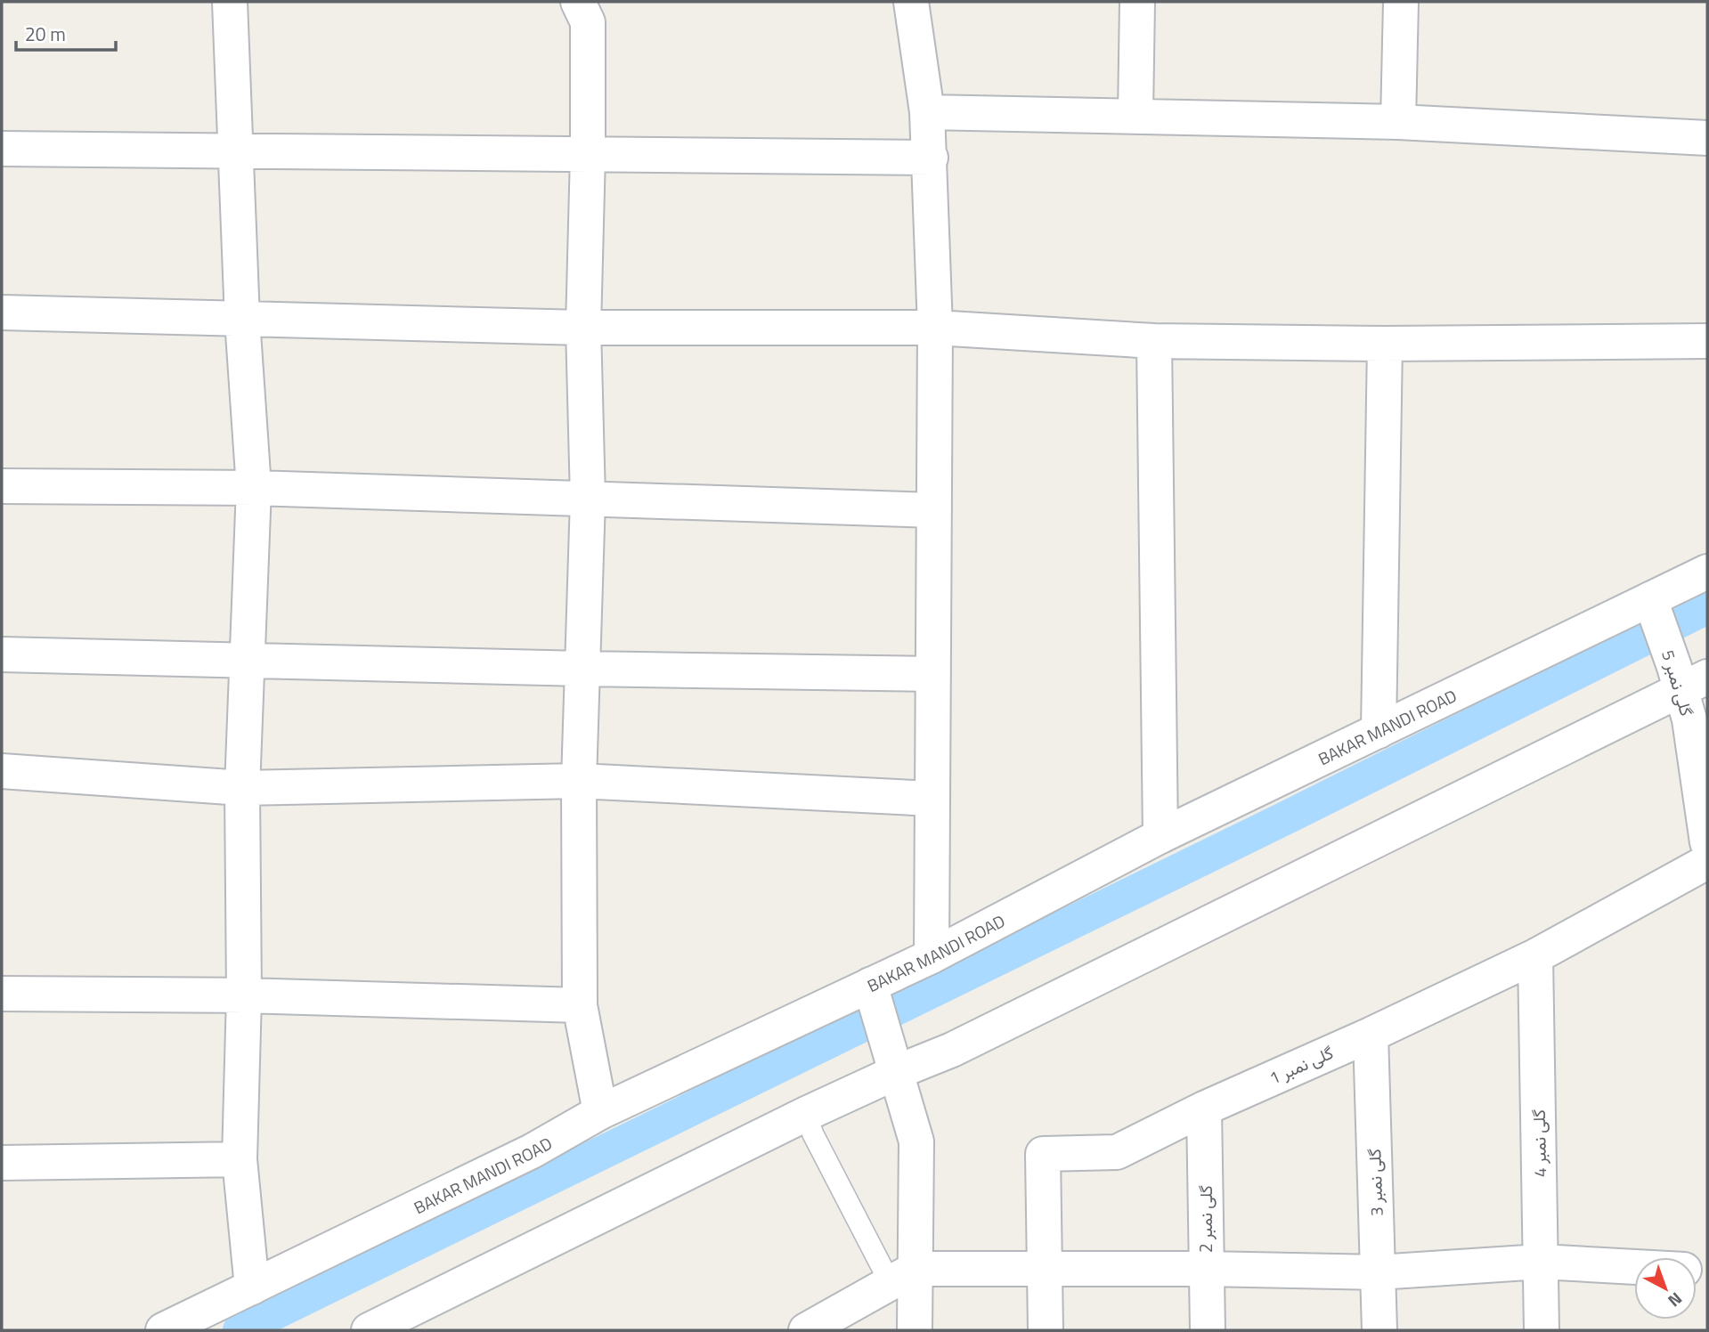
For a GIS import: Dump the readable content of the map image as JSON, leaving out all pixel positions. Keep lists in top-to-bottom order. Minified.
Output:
{"streets":{"street":["گلی نمبر 5","BAKAR MANDI ROAD","گلی نمبر 1","گلی نمبر 4","گلی نمبر 3","گلی نمبر 2"]},"crossings":[["گلی نمبر 5","BAKAR MANDI ROAD"],["گلی نمبر 1","گلی نمبر 4"],["گلی نمبر 1","گلی نمبر 3"],["گلی نمبر 1","گلی نمبر 2"]],"scale_bar":"20 m","north":"bottom right"}
